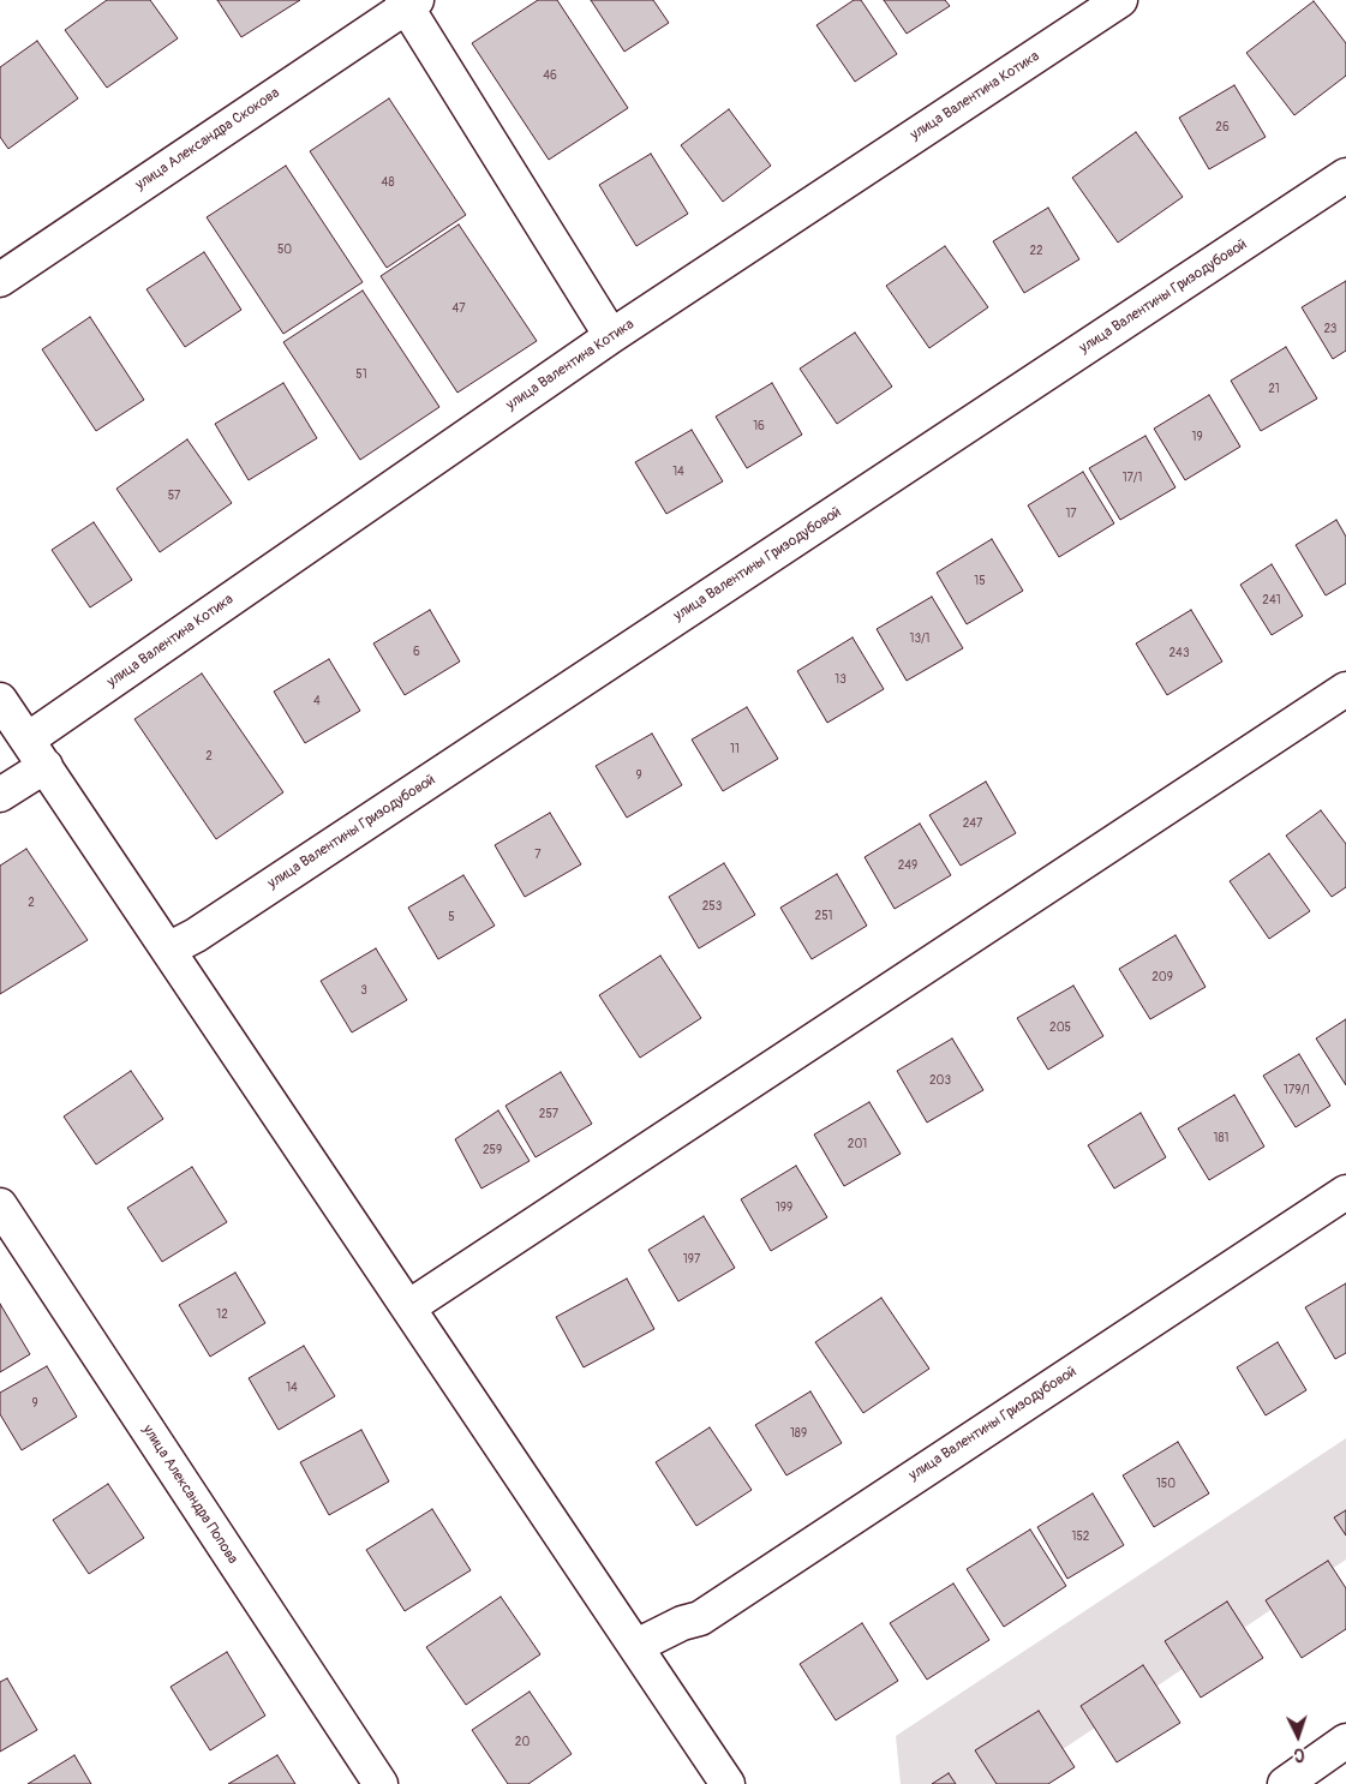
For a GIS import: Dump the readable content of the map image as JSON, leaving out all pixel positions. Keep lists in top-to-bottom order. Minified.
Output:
{"streets":{"street":["улица Валентина Котика","улица Александра Скокова","улица Валентины Гризодубовой","улица Александра Попова"]},"house_numbers":["46","26","48","50","22","47","23","51","21","16","19","14","17/1","57","17","15","241","13/1","6","243","13","4","11","2","9","247","7","249","2","253","251","5","209","3","205","203","179/1","257","181","201","259","199","197","12","14","9","189","150","152","20"],"north":"bottom"}
